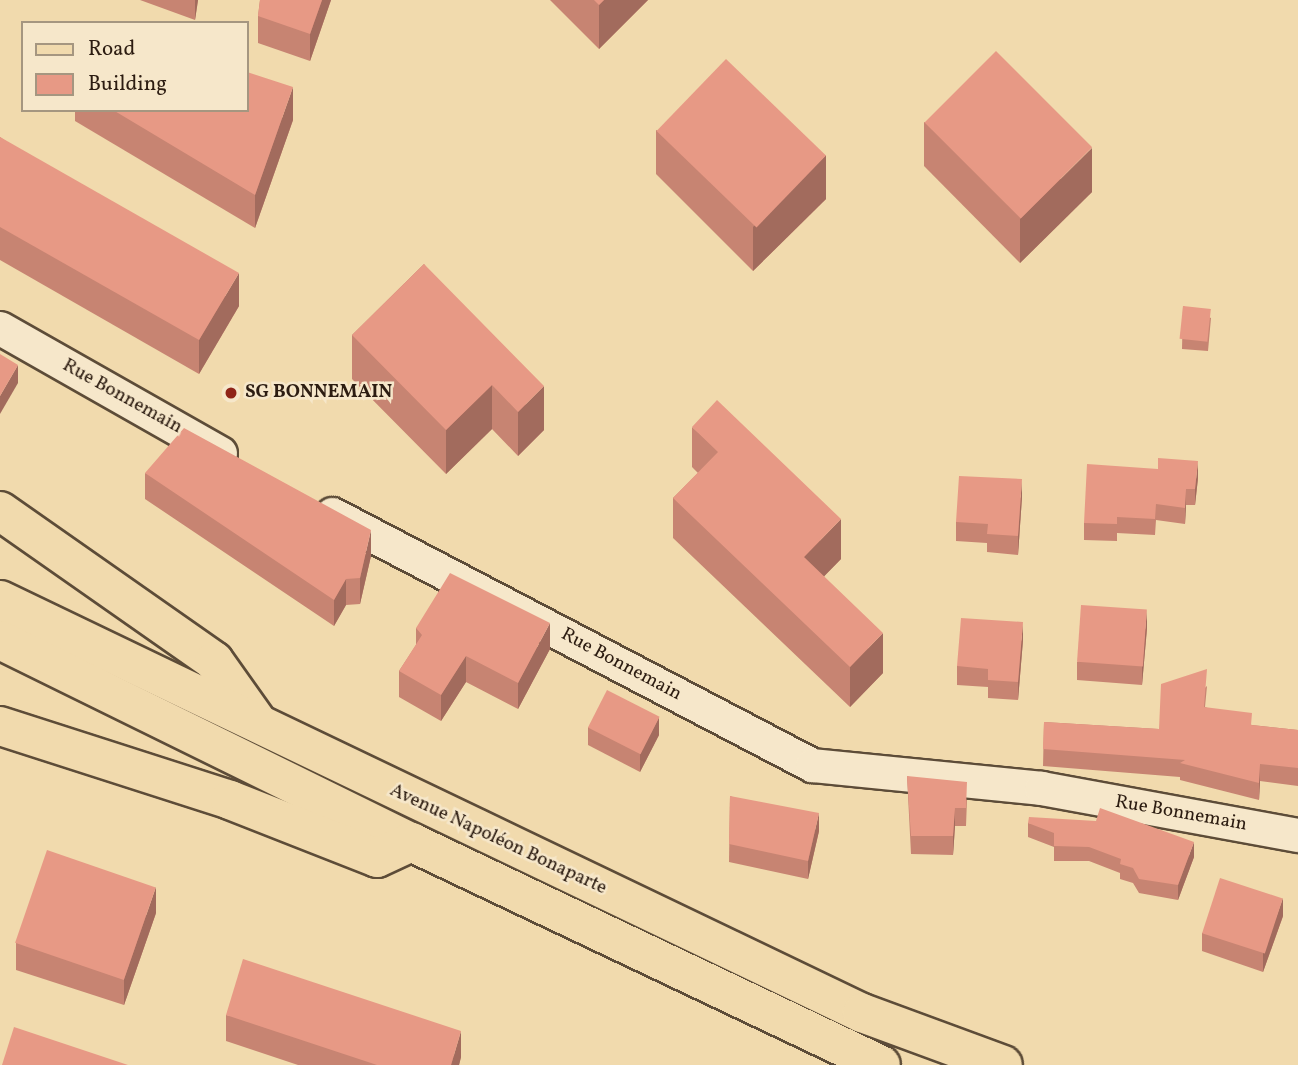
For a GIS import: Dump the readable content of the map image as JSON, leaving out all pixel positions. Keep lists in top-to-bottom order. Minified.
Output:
{"streets":{"main road":["Avenue Napoléon Bonaparte"],"street":["Rue Bonnemain"]},"places":["SG BONNEMAIN"],"legend":["Road","Building"]}
